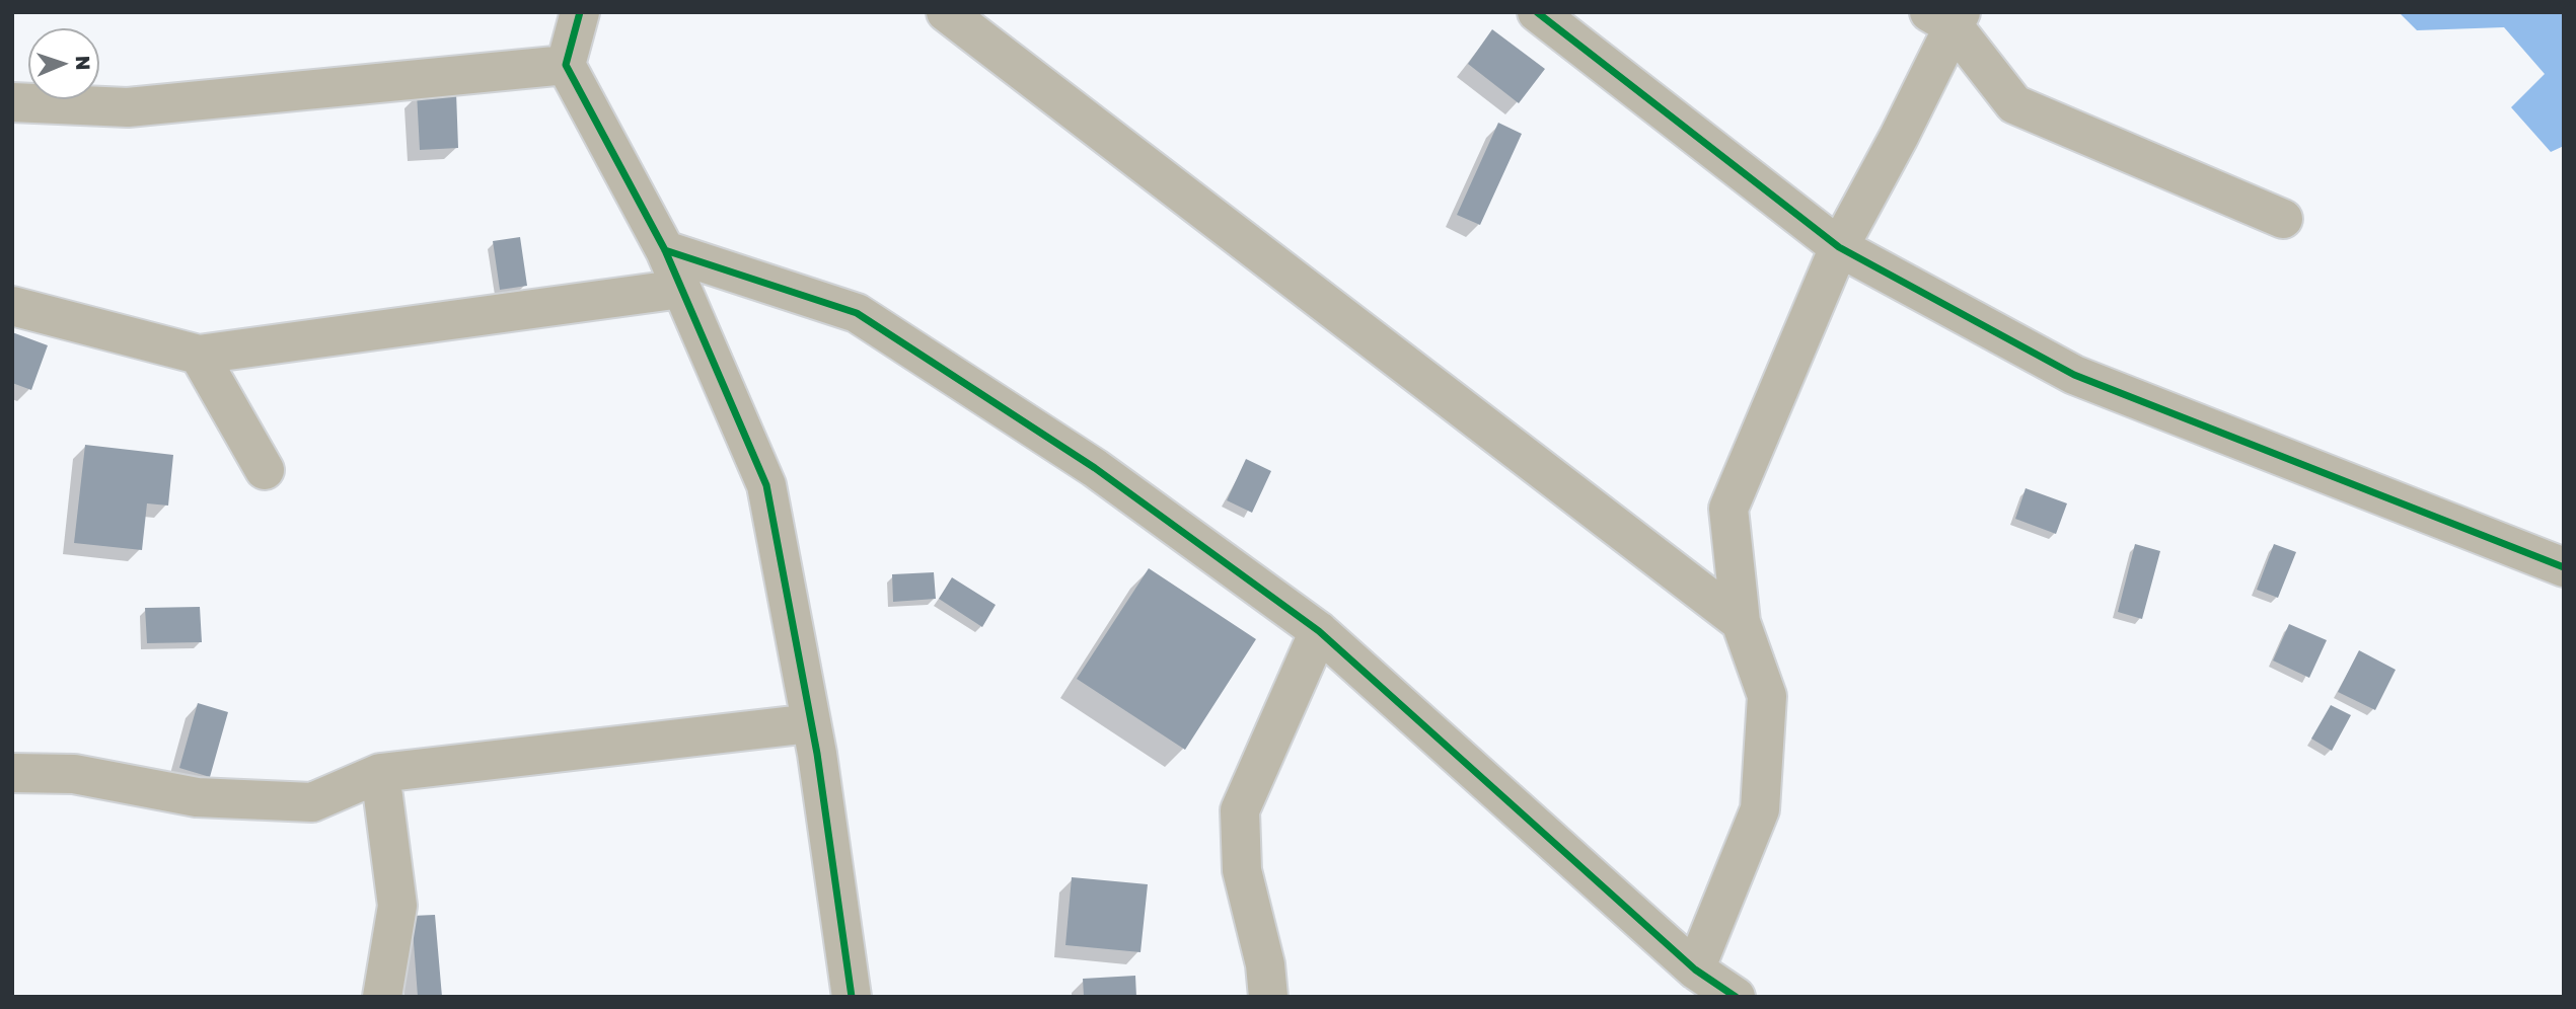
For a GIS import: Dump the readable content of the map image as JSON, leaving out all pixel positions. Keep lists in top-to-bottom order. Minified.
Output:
{"north":"right"}
